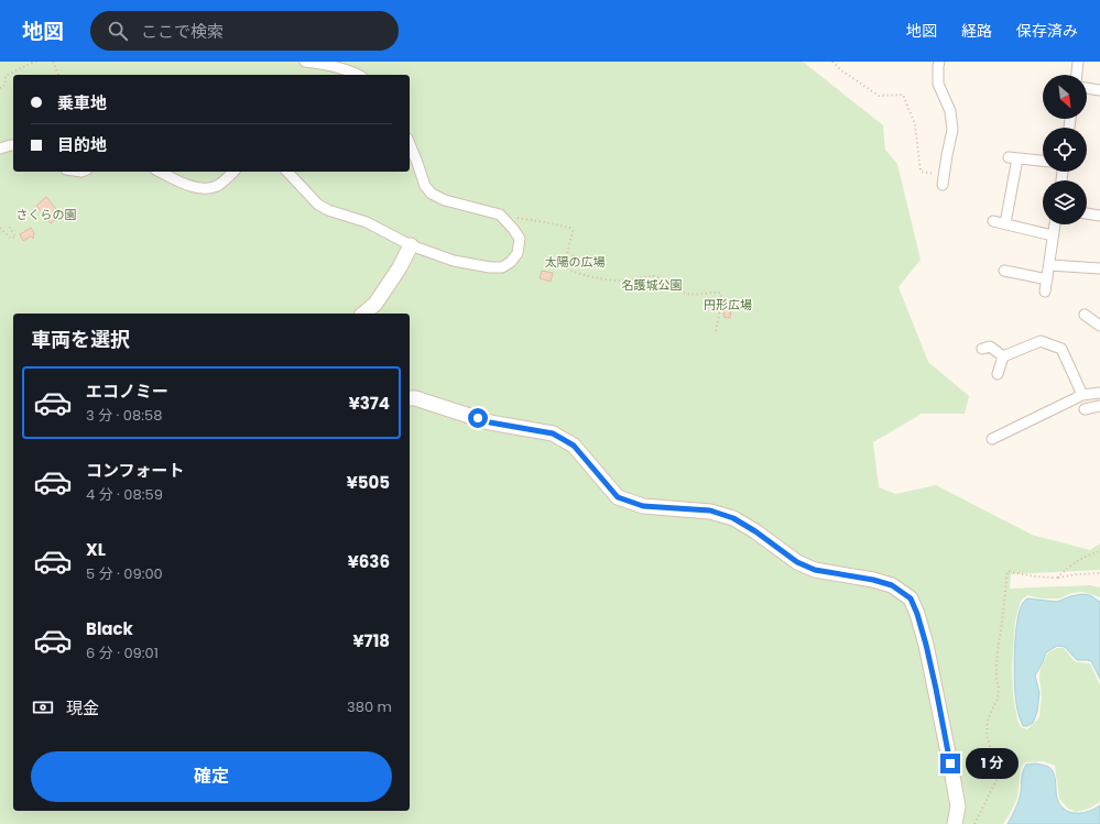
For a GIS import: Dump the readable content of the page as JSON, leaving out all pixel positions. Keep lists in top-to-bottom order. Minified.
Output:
{"parks":["さくらの園","太陽の広場","名護城公園","円形広場"],"north":"bottom right","page":{"header":"地図","search":"ここで検索","nav":["地図","経路","保存済み"],"banner":["乗車地","目的地"],"heading":"車両を選択","list":[{"name":"エコノミー","note":"3 分 · 08:58","value":"¥374"},{"name":"コンフォート","note":"4 分 · 08:59","value":"¥505"},{"name":"XL","note":"5 分 · 09:00","value":"¥636"},{"name":"Black","note":"6 分 · 09:01","value":"¥718"}],"pay":["現金","380 m"],"buttons":"確定","bubble":"1 分"}}
